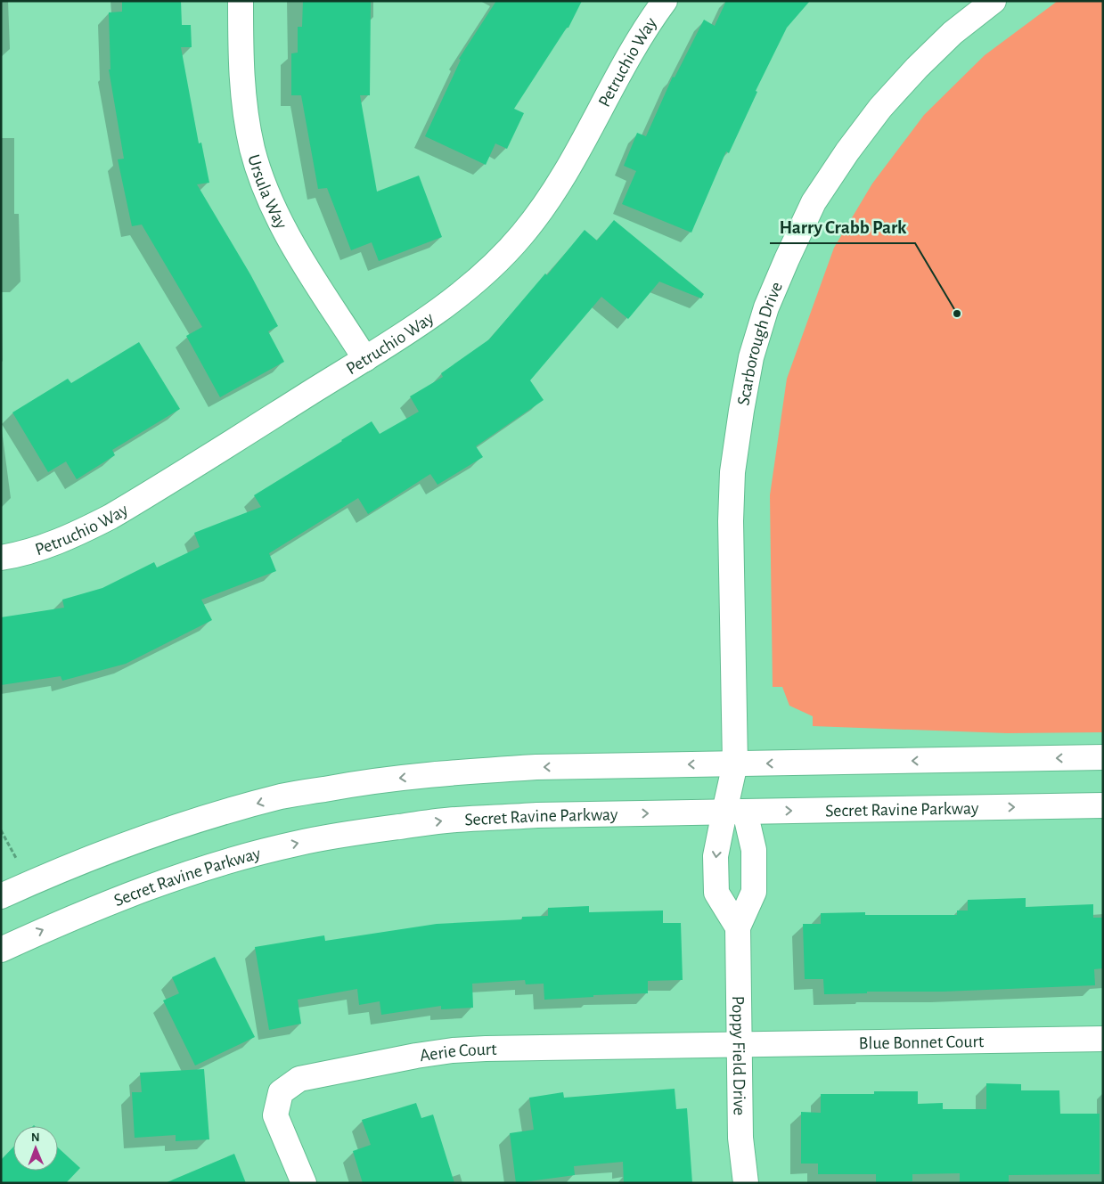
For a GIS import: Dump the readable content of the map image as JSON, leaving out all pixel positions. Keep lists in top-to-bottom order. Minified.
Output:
{"streets":{"street":["Petruchio Way","Ursula Way","Scarborough Drive","Secret Ravine Parkway","Blue Bonnet Court","Aerie Court","Poppy Field Drive"]},"crossings":[["Petruchio Way","Ursula Way"],["Scarborough Drive","Secret Ravine Parkway"],["Scarborough Drive","Poppy Field Drive"],["Secret Ravine Parkway","Poppy Field Drive"],["Blue Bonnet Court","Aerie Court"],["Blue Bonnet Court","Poppy Field Drive"],["Aerie Court","Poppy Field Drive"]],"places":["Harry Crabb Park"],"north":"top"}
